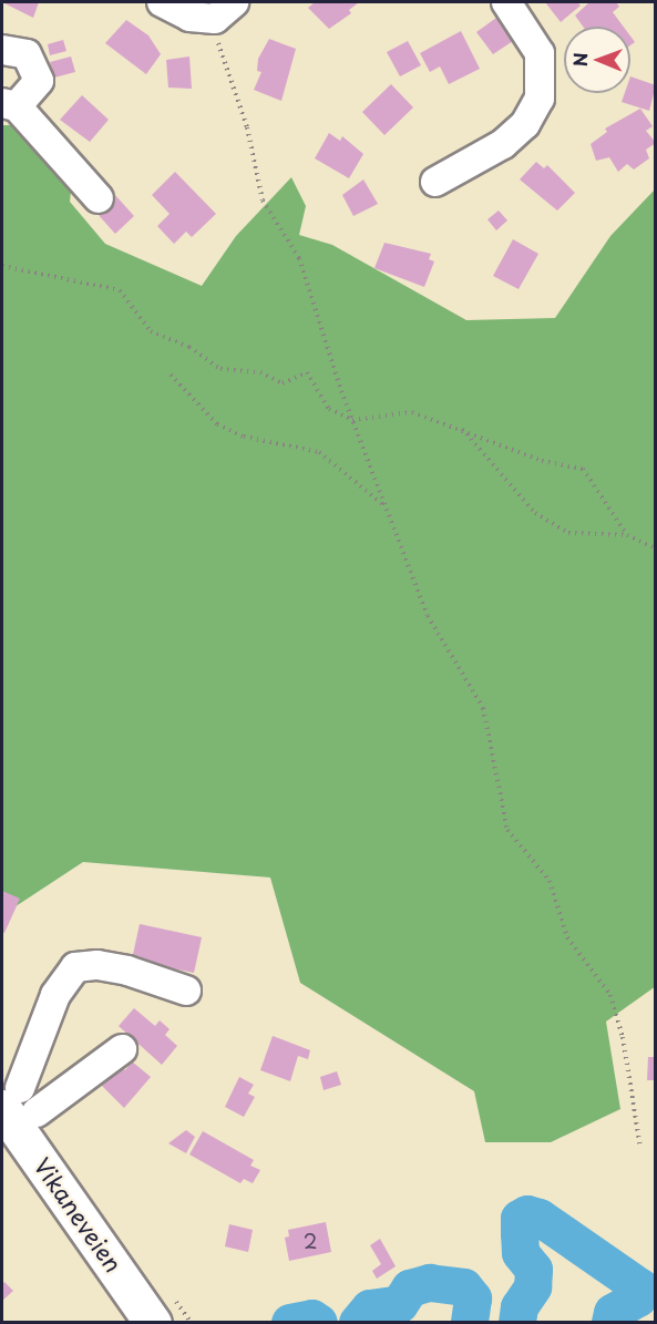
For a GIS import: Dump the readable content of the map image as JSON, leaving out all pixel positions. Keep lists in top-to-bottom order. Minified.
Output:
{"streets":{"main road":["Vikaneveien"]},"house_numbers":["2"],"north":"left"}
